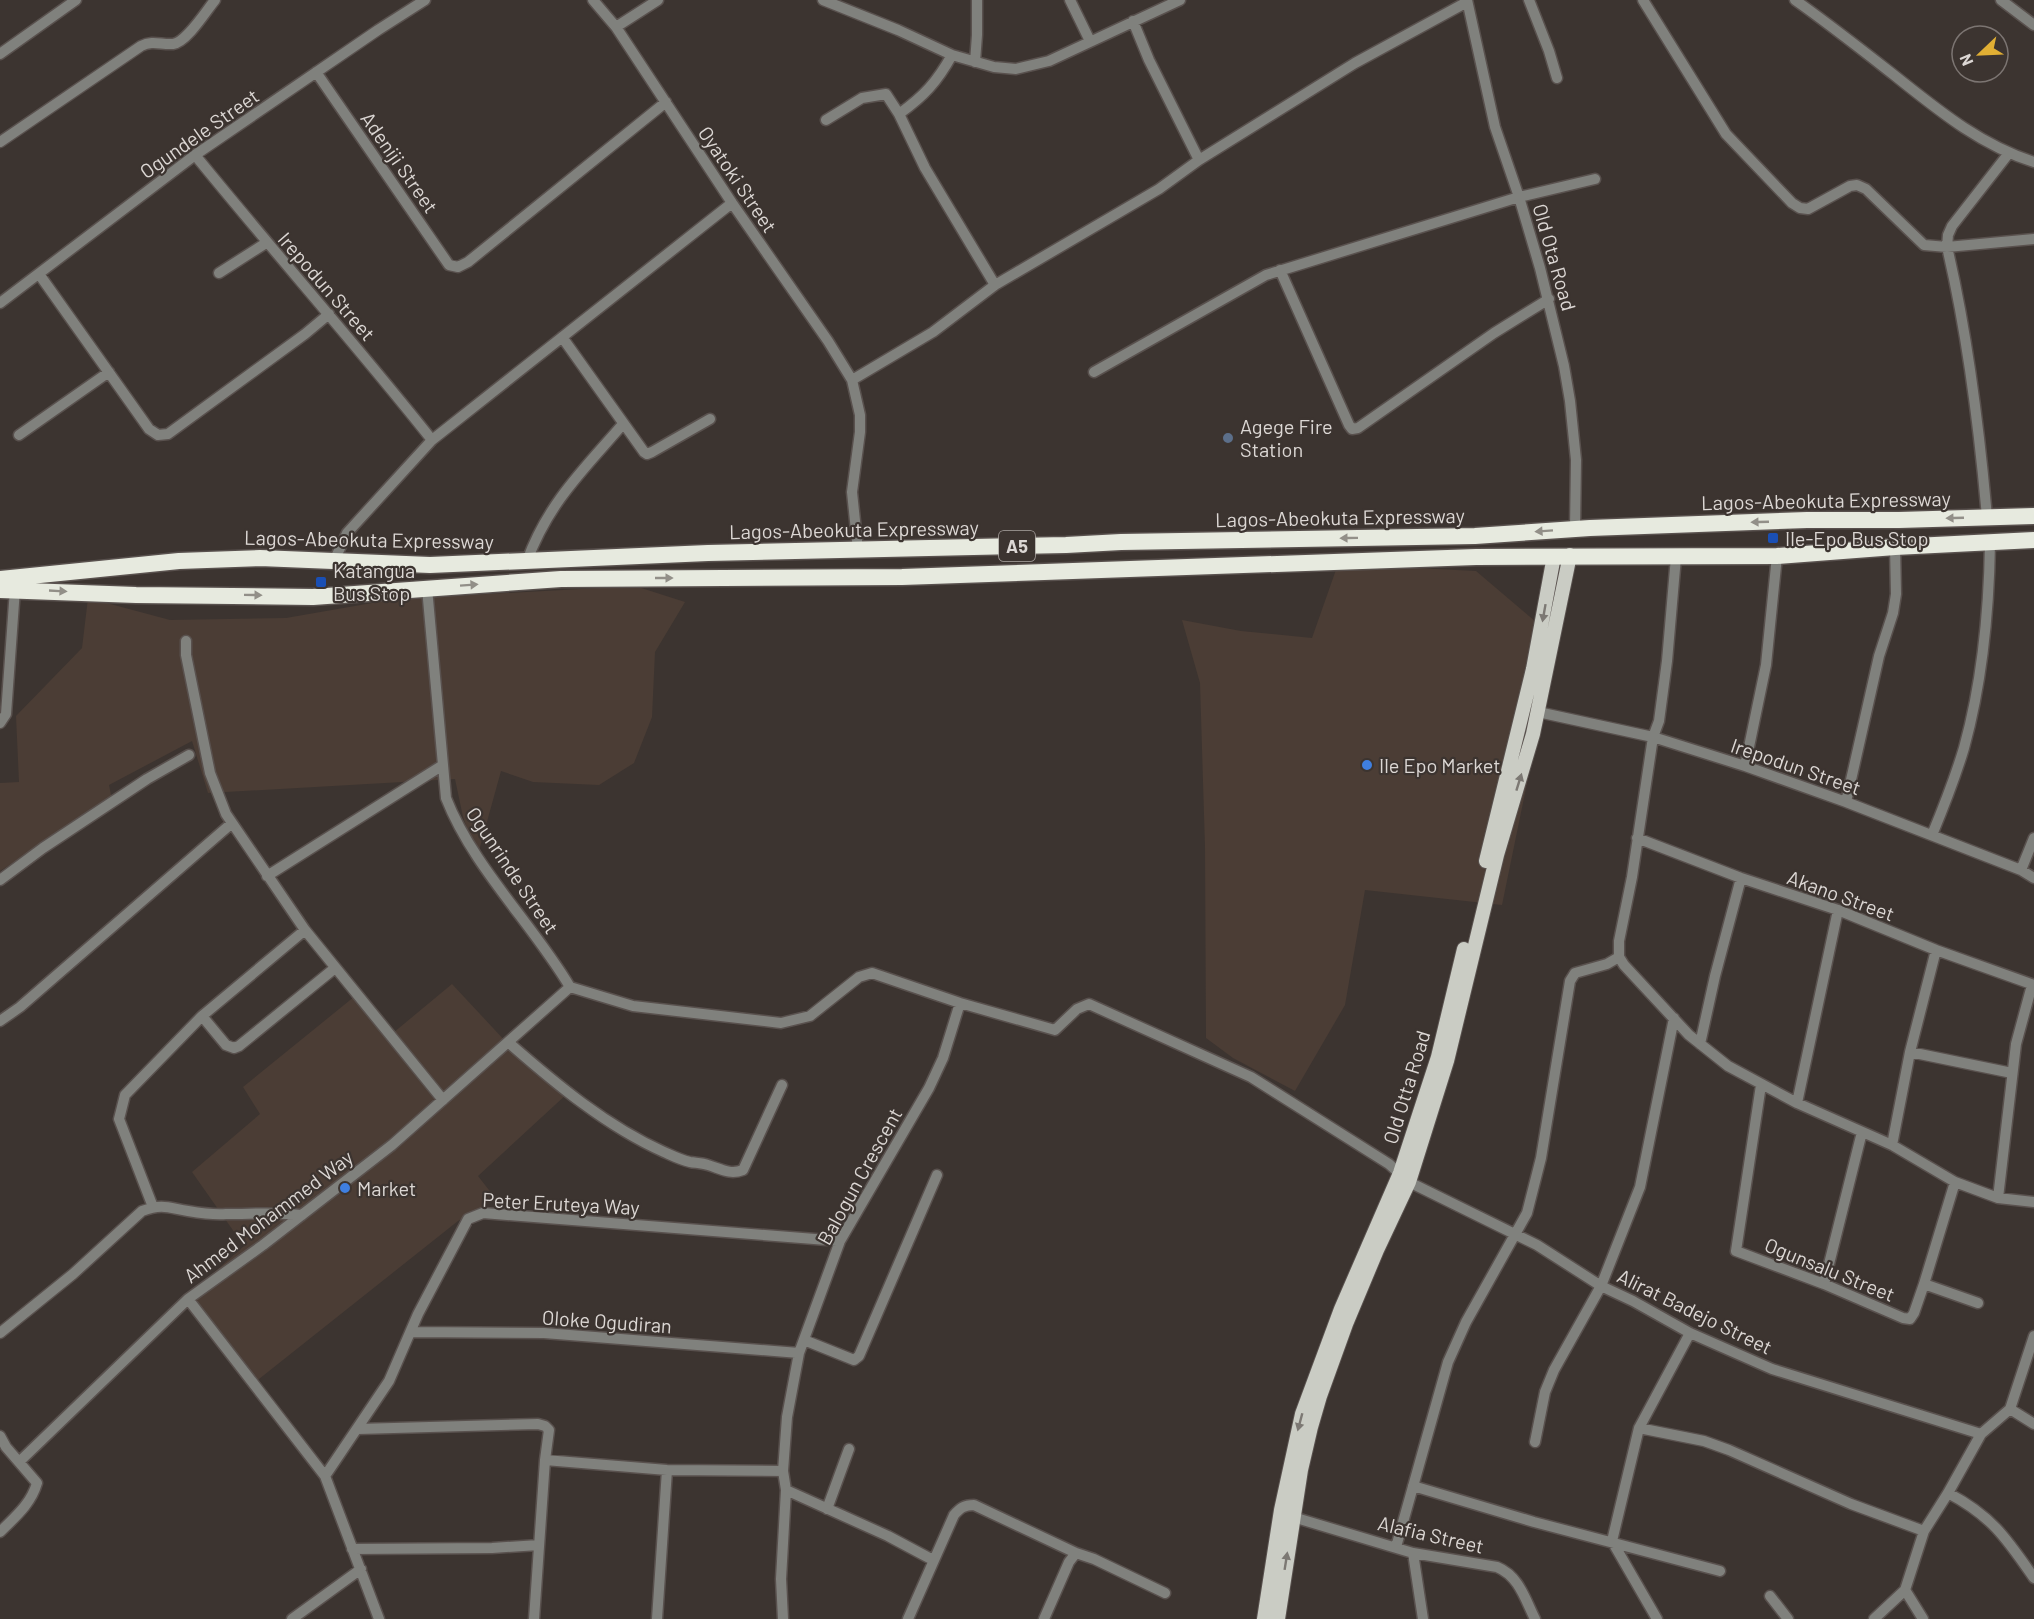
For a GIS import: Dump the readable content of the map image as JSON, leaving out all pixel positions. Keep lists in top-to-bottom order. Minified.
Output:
{"streets":{"highway":["Lagos-Abeokuta Expressway","A5"],"main road":["Old Otta Road"],"street":["Ogundele Street","Adeniji Street","Oyatoki Street","Old Ota Road","Irepodun Street","Ogunrinde Street","Akano Street","Balogun Crescent","Peter Eruteya Way","Ahmed Mohammed Way","Ogunsalu Street","Alirat Badejo Street","Oloke Ogudiran","Alafia Street"]},"crossings":[["Ogundele Street","Adeniji Street"],["Ogundele Street","Irepodun Street"],["Adeniji Street","Oyatoki Street"],["Oyatoki Street","Lagos-Abeokuta Expressway"],["Old Ota Road","Lagos-Abeokuta Expressway"],["Lagos-Abeokuta Expressway","A5"],["A5","Ogunrinde Street"],["A5","Old Otta Road"],["Ogunrinde Street","Ahmed Mohammed Way"],["Old Otta Road","Alirat Badejo Street"],["Old Otta Road","Alafia Street"],["Balogun Crescent","Peter Eruteya Way"],["Balogun Crescent","Alirat Badejo Street"],["Balogun Crescent","Oloke Ogudiran"],["Peter Eruteya Way","Oloke Ogudiran"]],"places":{"other":["Agege Fire Station","Ile Epo Market","Market"],"transit":["Ile-Epo Bus Stop","Katangua Bus Stop"]},"north":"bottom left"}
